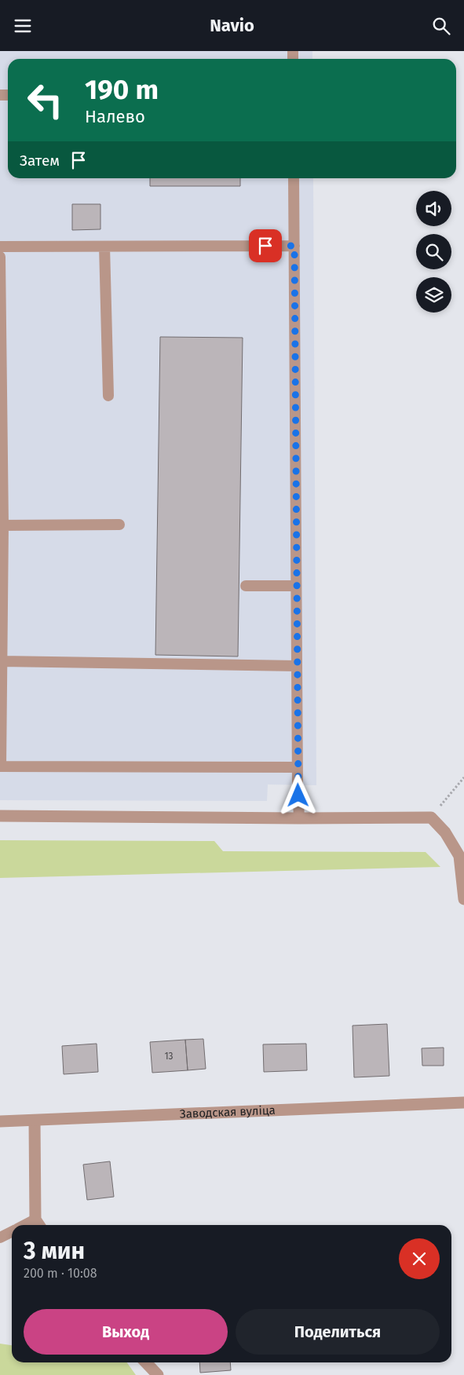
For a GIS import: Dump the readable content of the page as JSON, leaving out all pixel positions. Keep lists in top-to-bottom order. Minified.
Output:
{"streets":{"street":["Заводская вуліца"]},"house_numbers":["13"],"page":{"header":"Navio","turn":["190 m","Налево"],"then":"Затем","heading":["3 мин","200 m · 10:08"],"buttons":["Выход","Поделиться"]}}
